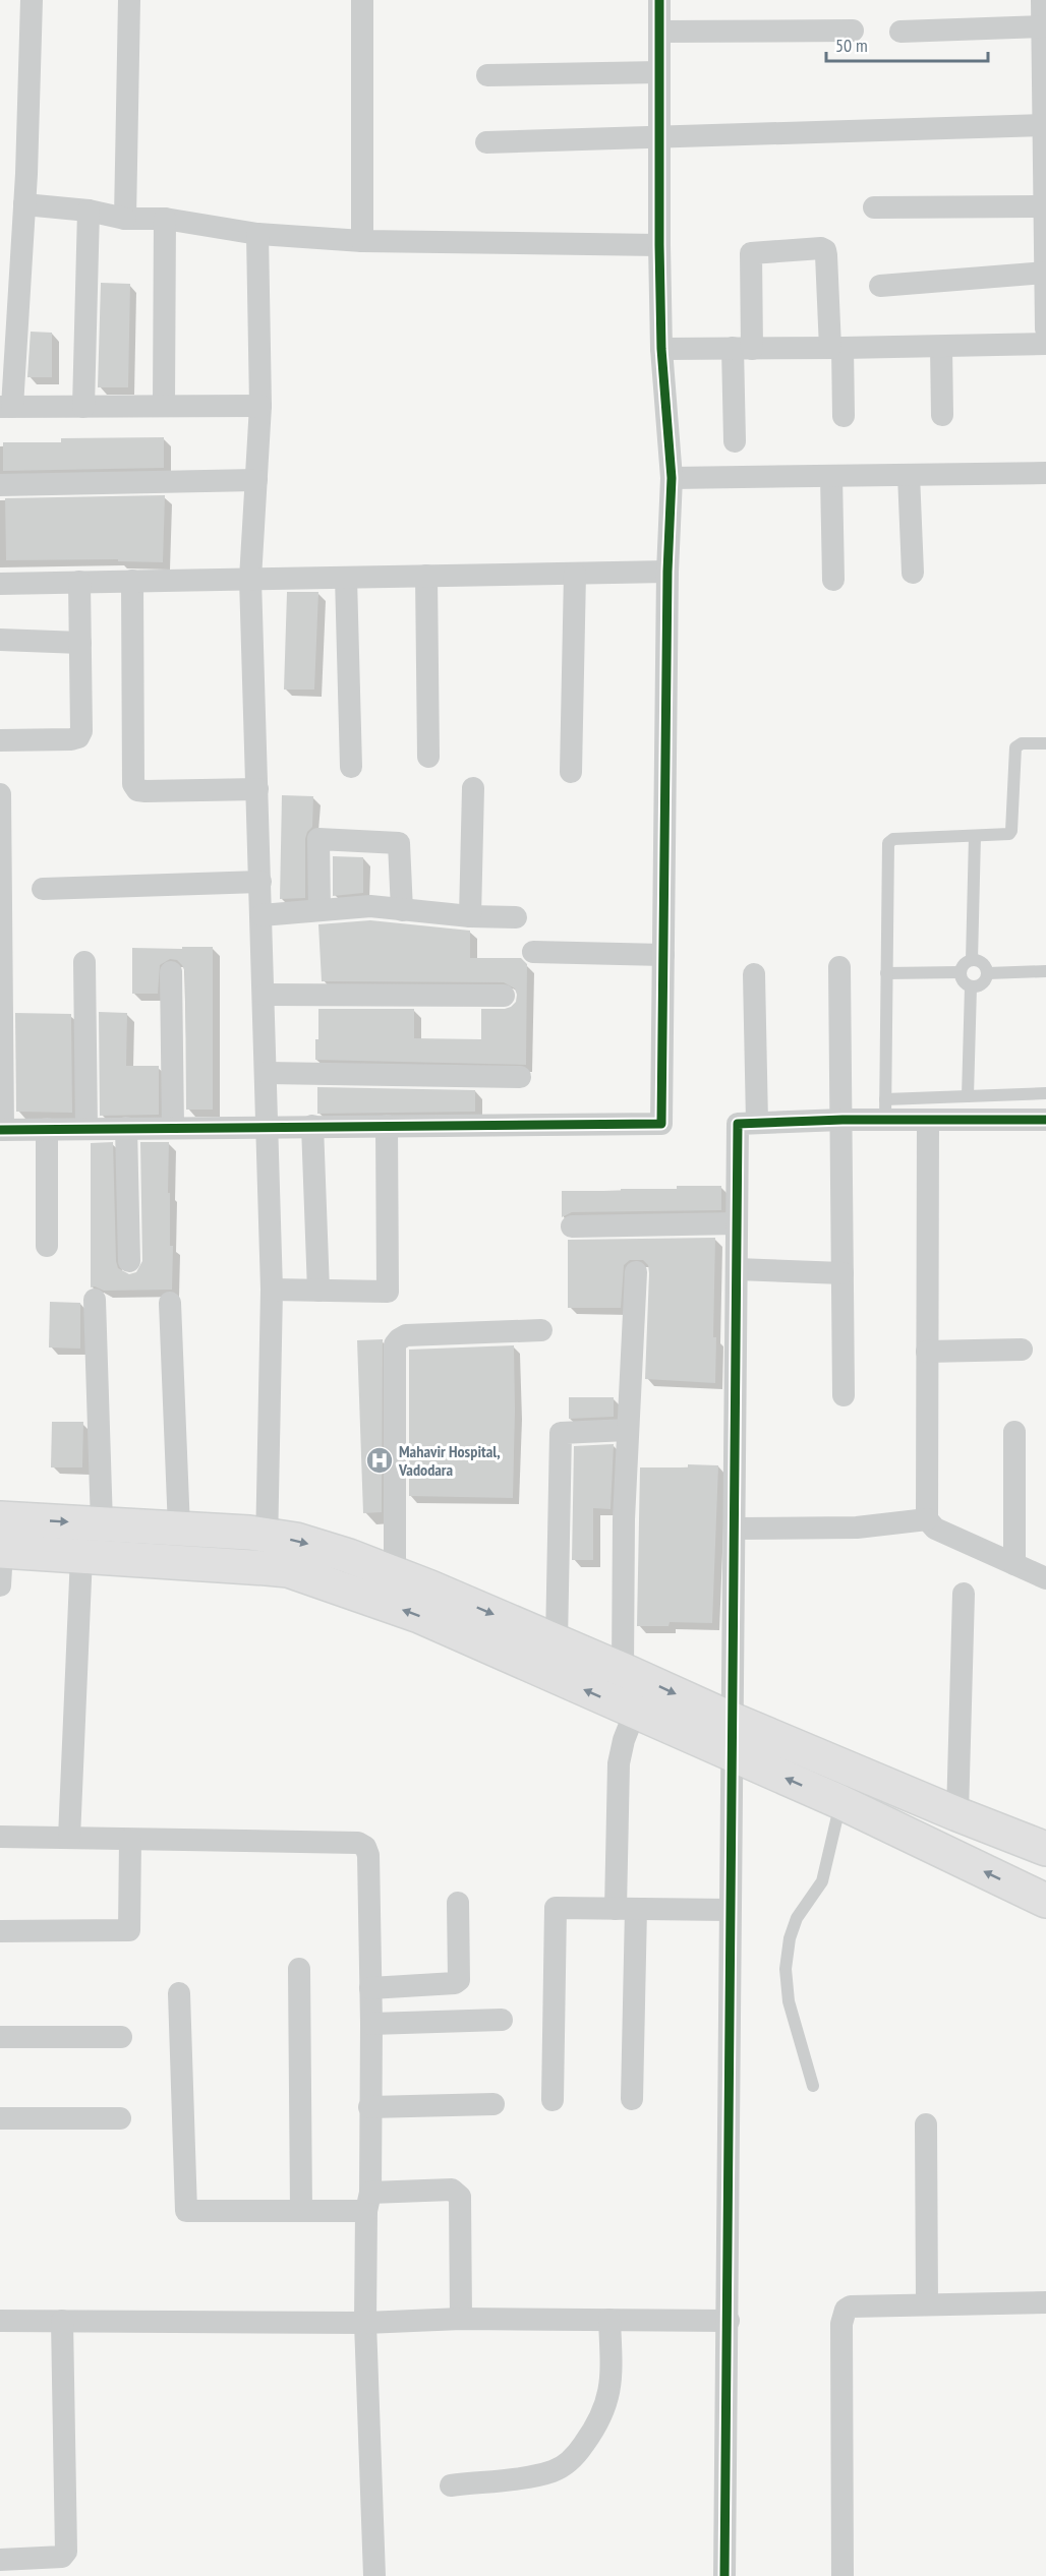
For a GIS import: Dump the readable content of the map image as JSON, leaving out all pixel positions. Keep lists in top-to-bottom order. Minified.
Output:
{"places":{"hospital":["Mahavir Hospital, Vadodara"]},"scale_bar":"50 m"}
